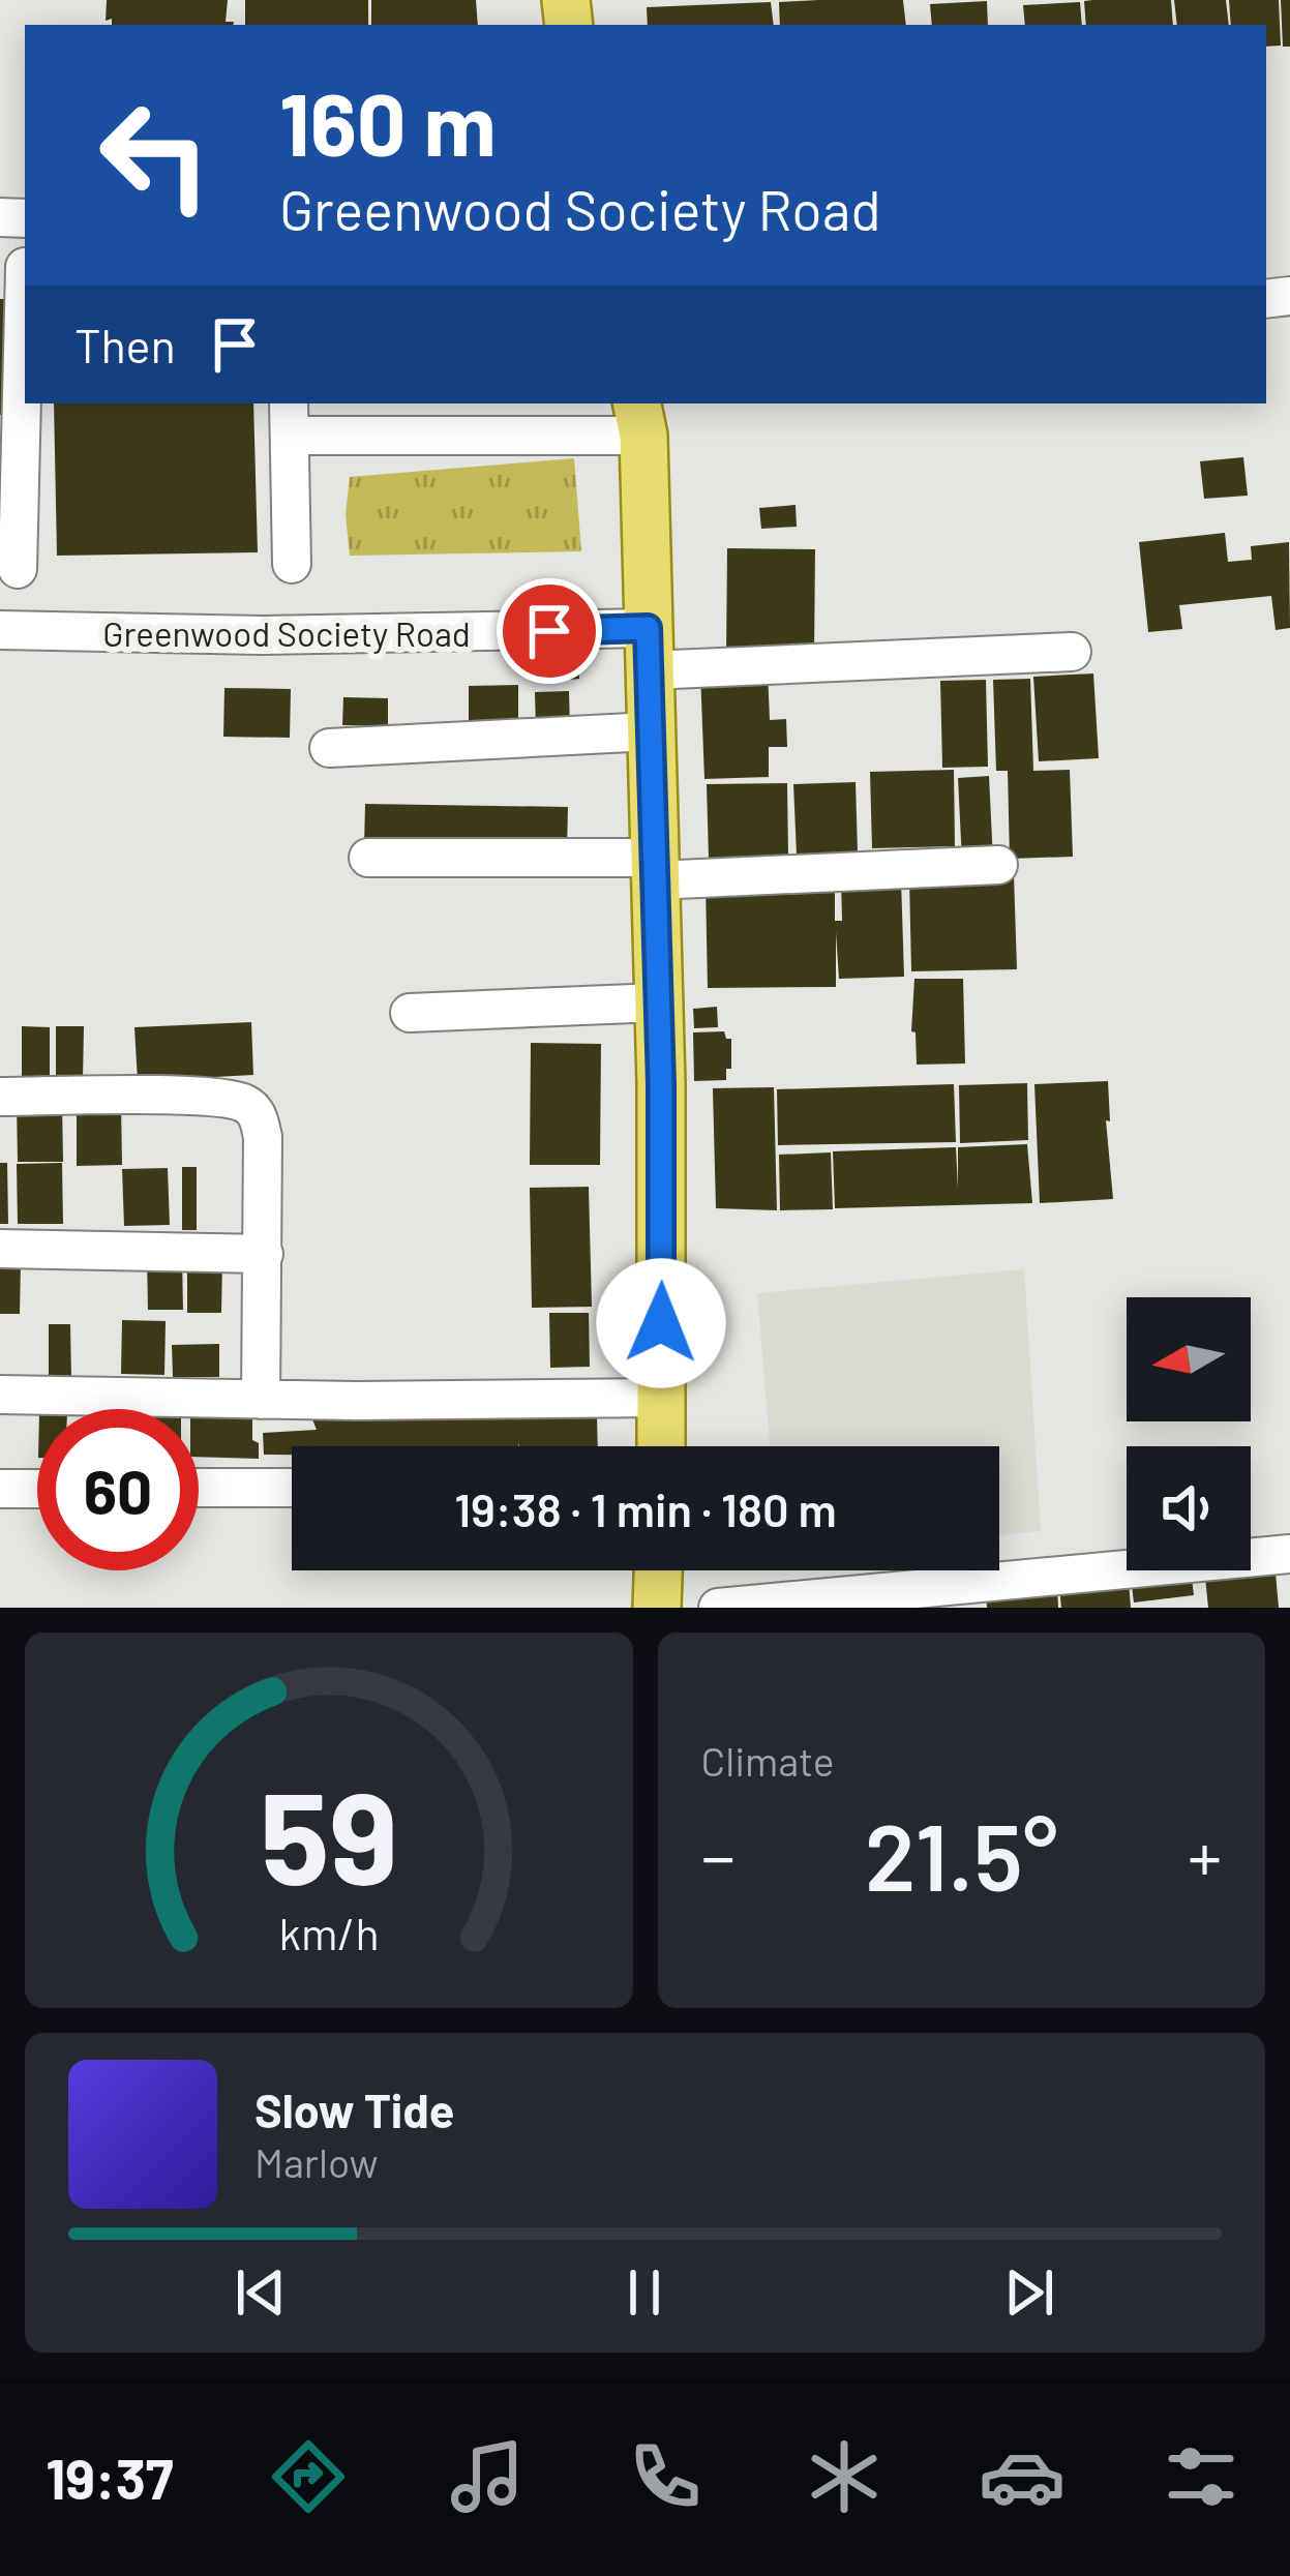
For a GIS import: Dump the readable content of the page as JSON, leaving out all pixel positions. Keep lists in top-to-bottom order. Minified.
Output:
{"streets":{"street":["Greenwood Society Road"]},"north":"left","page":{"turn":["160 m","Greenwood Society Road"],"then":"Then","limit":"60","trip":"19:38 · 1 min · 180 m","tile":"Climate","heat":["−","21.5°","+"],"song":["Slow Tide","Marlow"],"tabs":"19:37","gauge":["59","km/h"]}}
